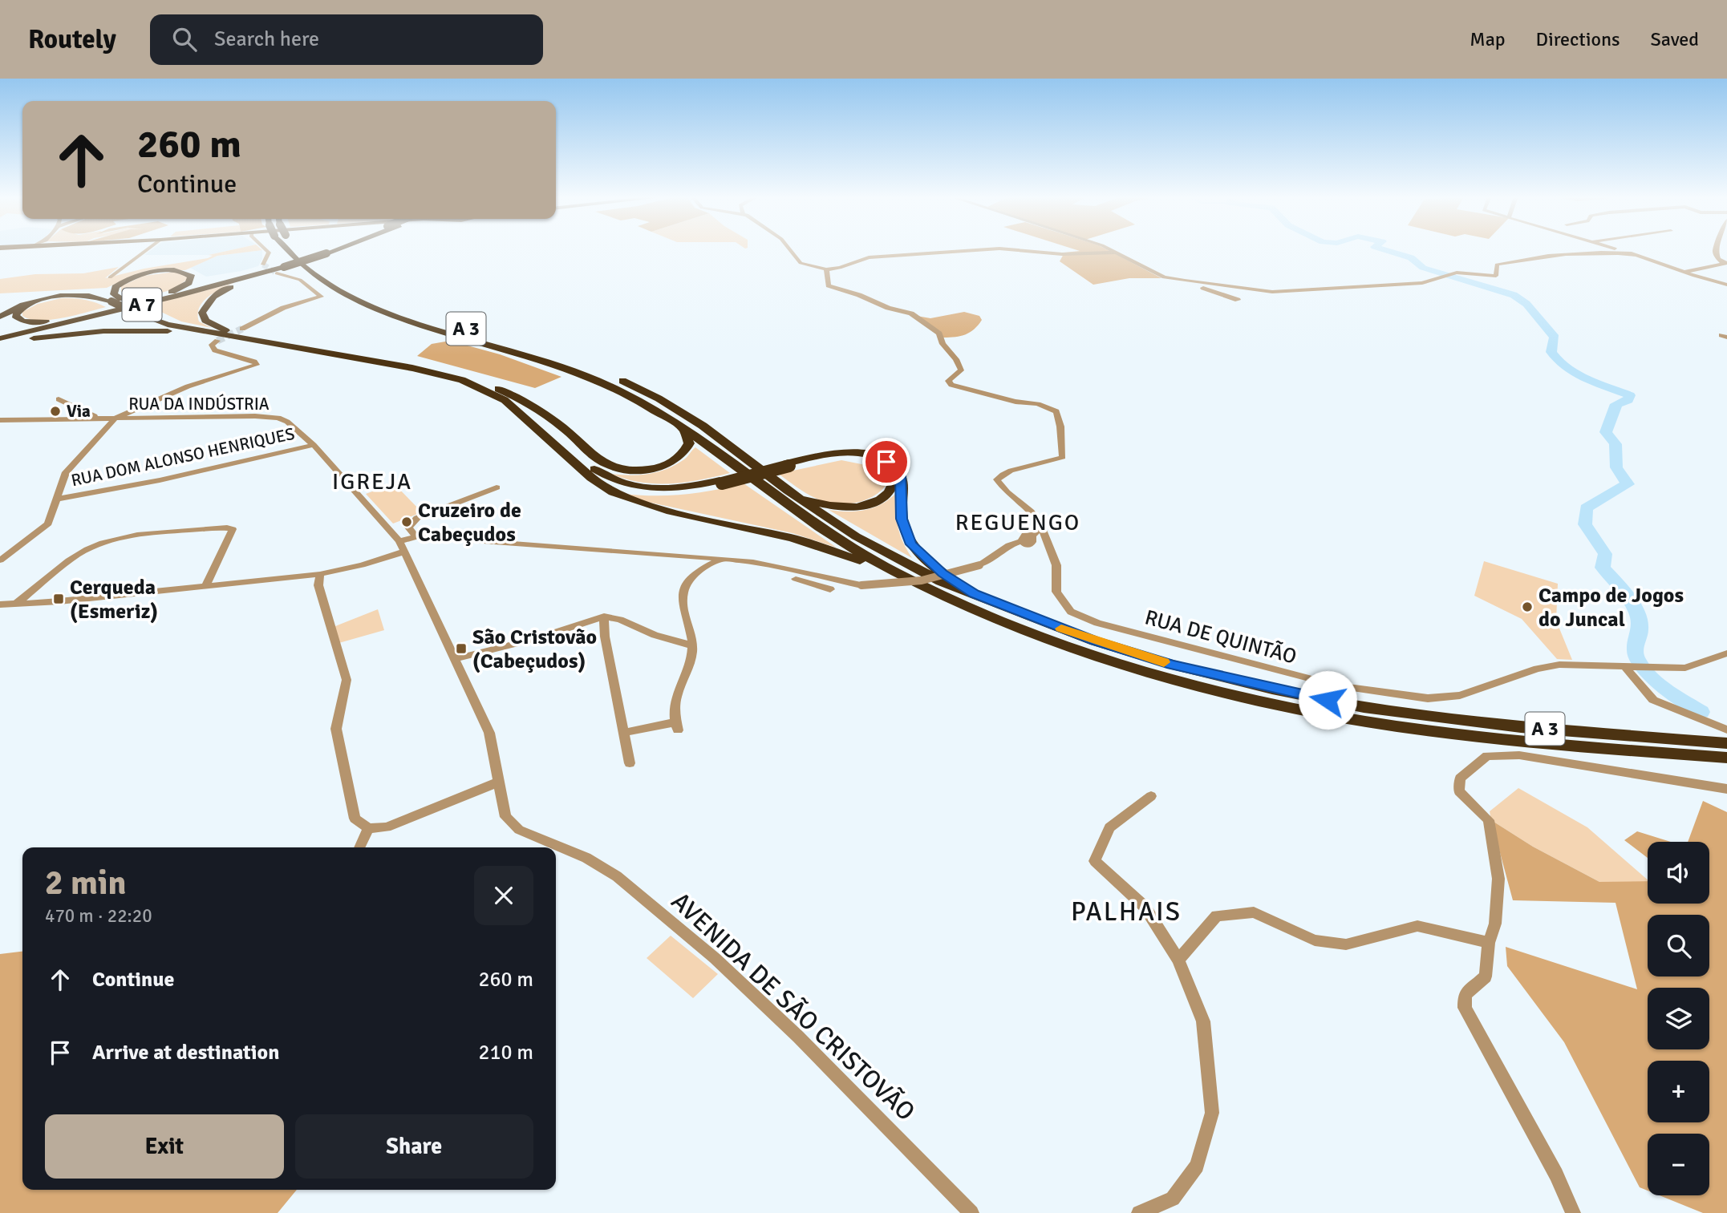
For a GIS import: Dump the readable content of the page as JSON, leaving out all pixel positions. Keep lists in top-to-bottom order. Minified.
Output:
{"streets":{"highway":["A 7","A 3"],"street":["RUA DA INDÚSTRIA","RUA DOM ALONSO HENRIQUES","RUA DE QUINTÃO","AVENIDA DE SÃO CRISTOVÃO"]},"crossings":[["RUA DA INDÚSTRIA","RUA DOM ALONSO HENRIQUES"],["RUA DA INDÚSTRIA","AVENIDA DE SÃO CRISTOVÃO"]],"districts":["IGREJA","REGUENGO","PALHAIS"],"places":{"other":["Via","Cruzeiro de Cabeçudos","Campo de Jogos do Juncal"],"transit":["Cerqueda (Esmeriz)","São Cristovão (Cabeçudos)"]},"page":{"header":"Routely","search":"Search here","nav":["Map","Directions","Saved"],"turn":["260 m","Continue"],"map_buttons":["+","−"],"heading":["2 min","470 m · 22:20"],"list":[{"name":"Continue","value":"260 m"},{"name":"Arrive at destination","value":"210 m"}],"buttons":["Exit","Share"]}}
